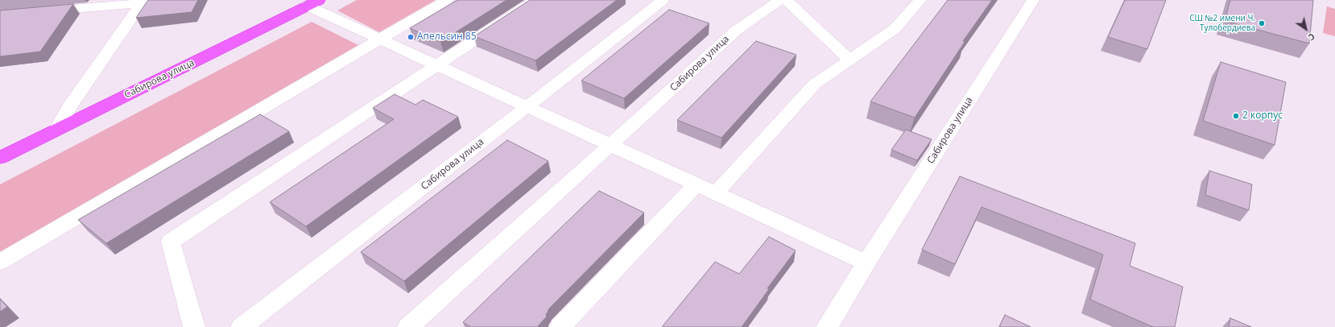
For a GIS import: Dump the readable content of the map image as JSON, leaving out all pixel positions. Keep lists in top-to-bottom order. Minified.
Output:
{"streets":{"highway":["Сабирова улица"]},"places":["СШ №2 имени Ч. Тулобердиева","Апельсин 85","2 корпус"],"north":"bottom right"}
